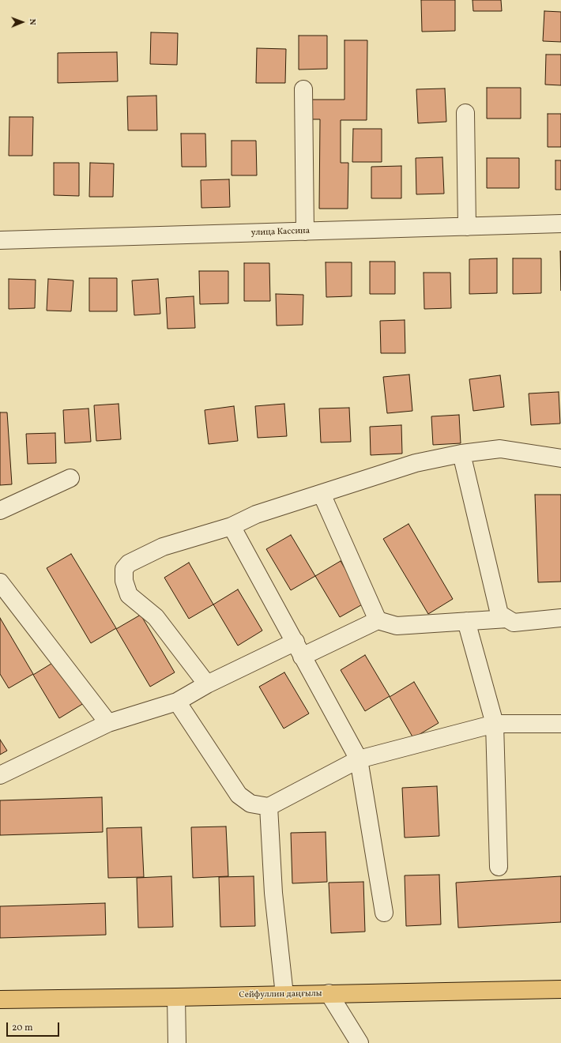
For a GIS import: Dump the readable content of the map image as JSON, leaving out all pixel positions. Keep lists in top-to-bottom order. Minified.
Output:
{"streets":{"main road":["Сейфуллин даңғылы"],"street":["улица Кассина"]},"scale_bar":"20 m","north":"right"}
